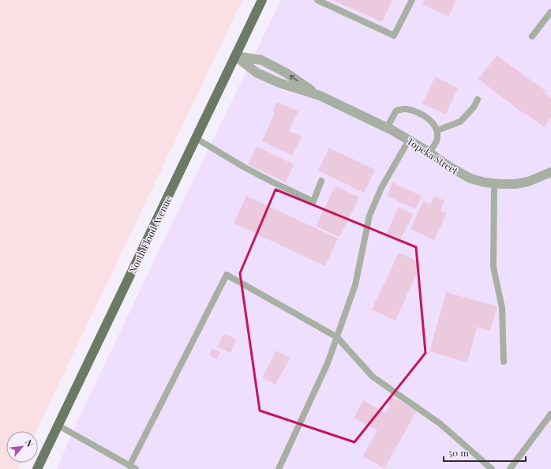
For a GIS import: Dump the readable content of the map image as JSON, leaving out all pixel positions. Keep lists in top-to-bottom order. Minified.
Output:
{"streets":{"main road":["North Flood Avenue"],"street":["Topeka Street"]},"crossings":[["Topeka Street","North Flood Avenue"]],"scale_bar":"50 m","north":"top right"}
